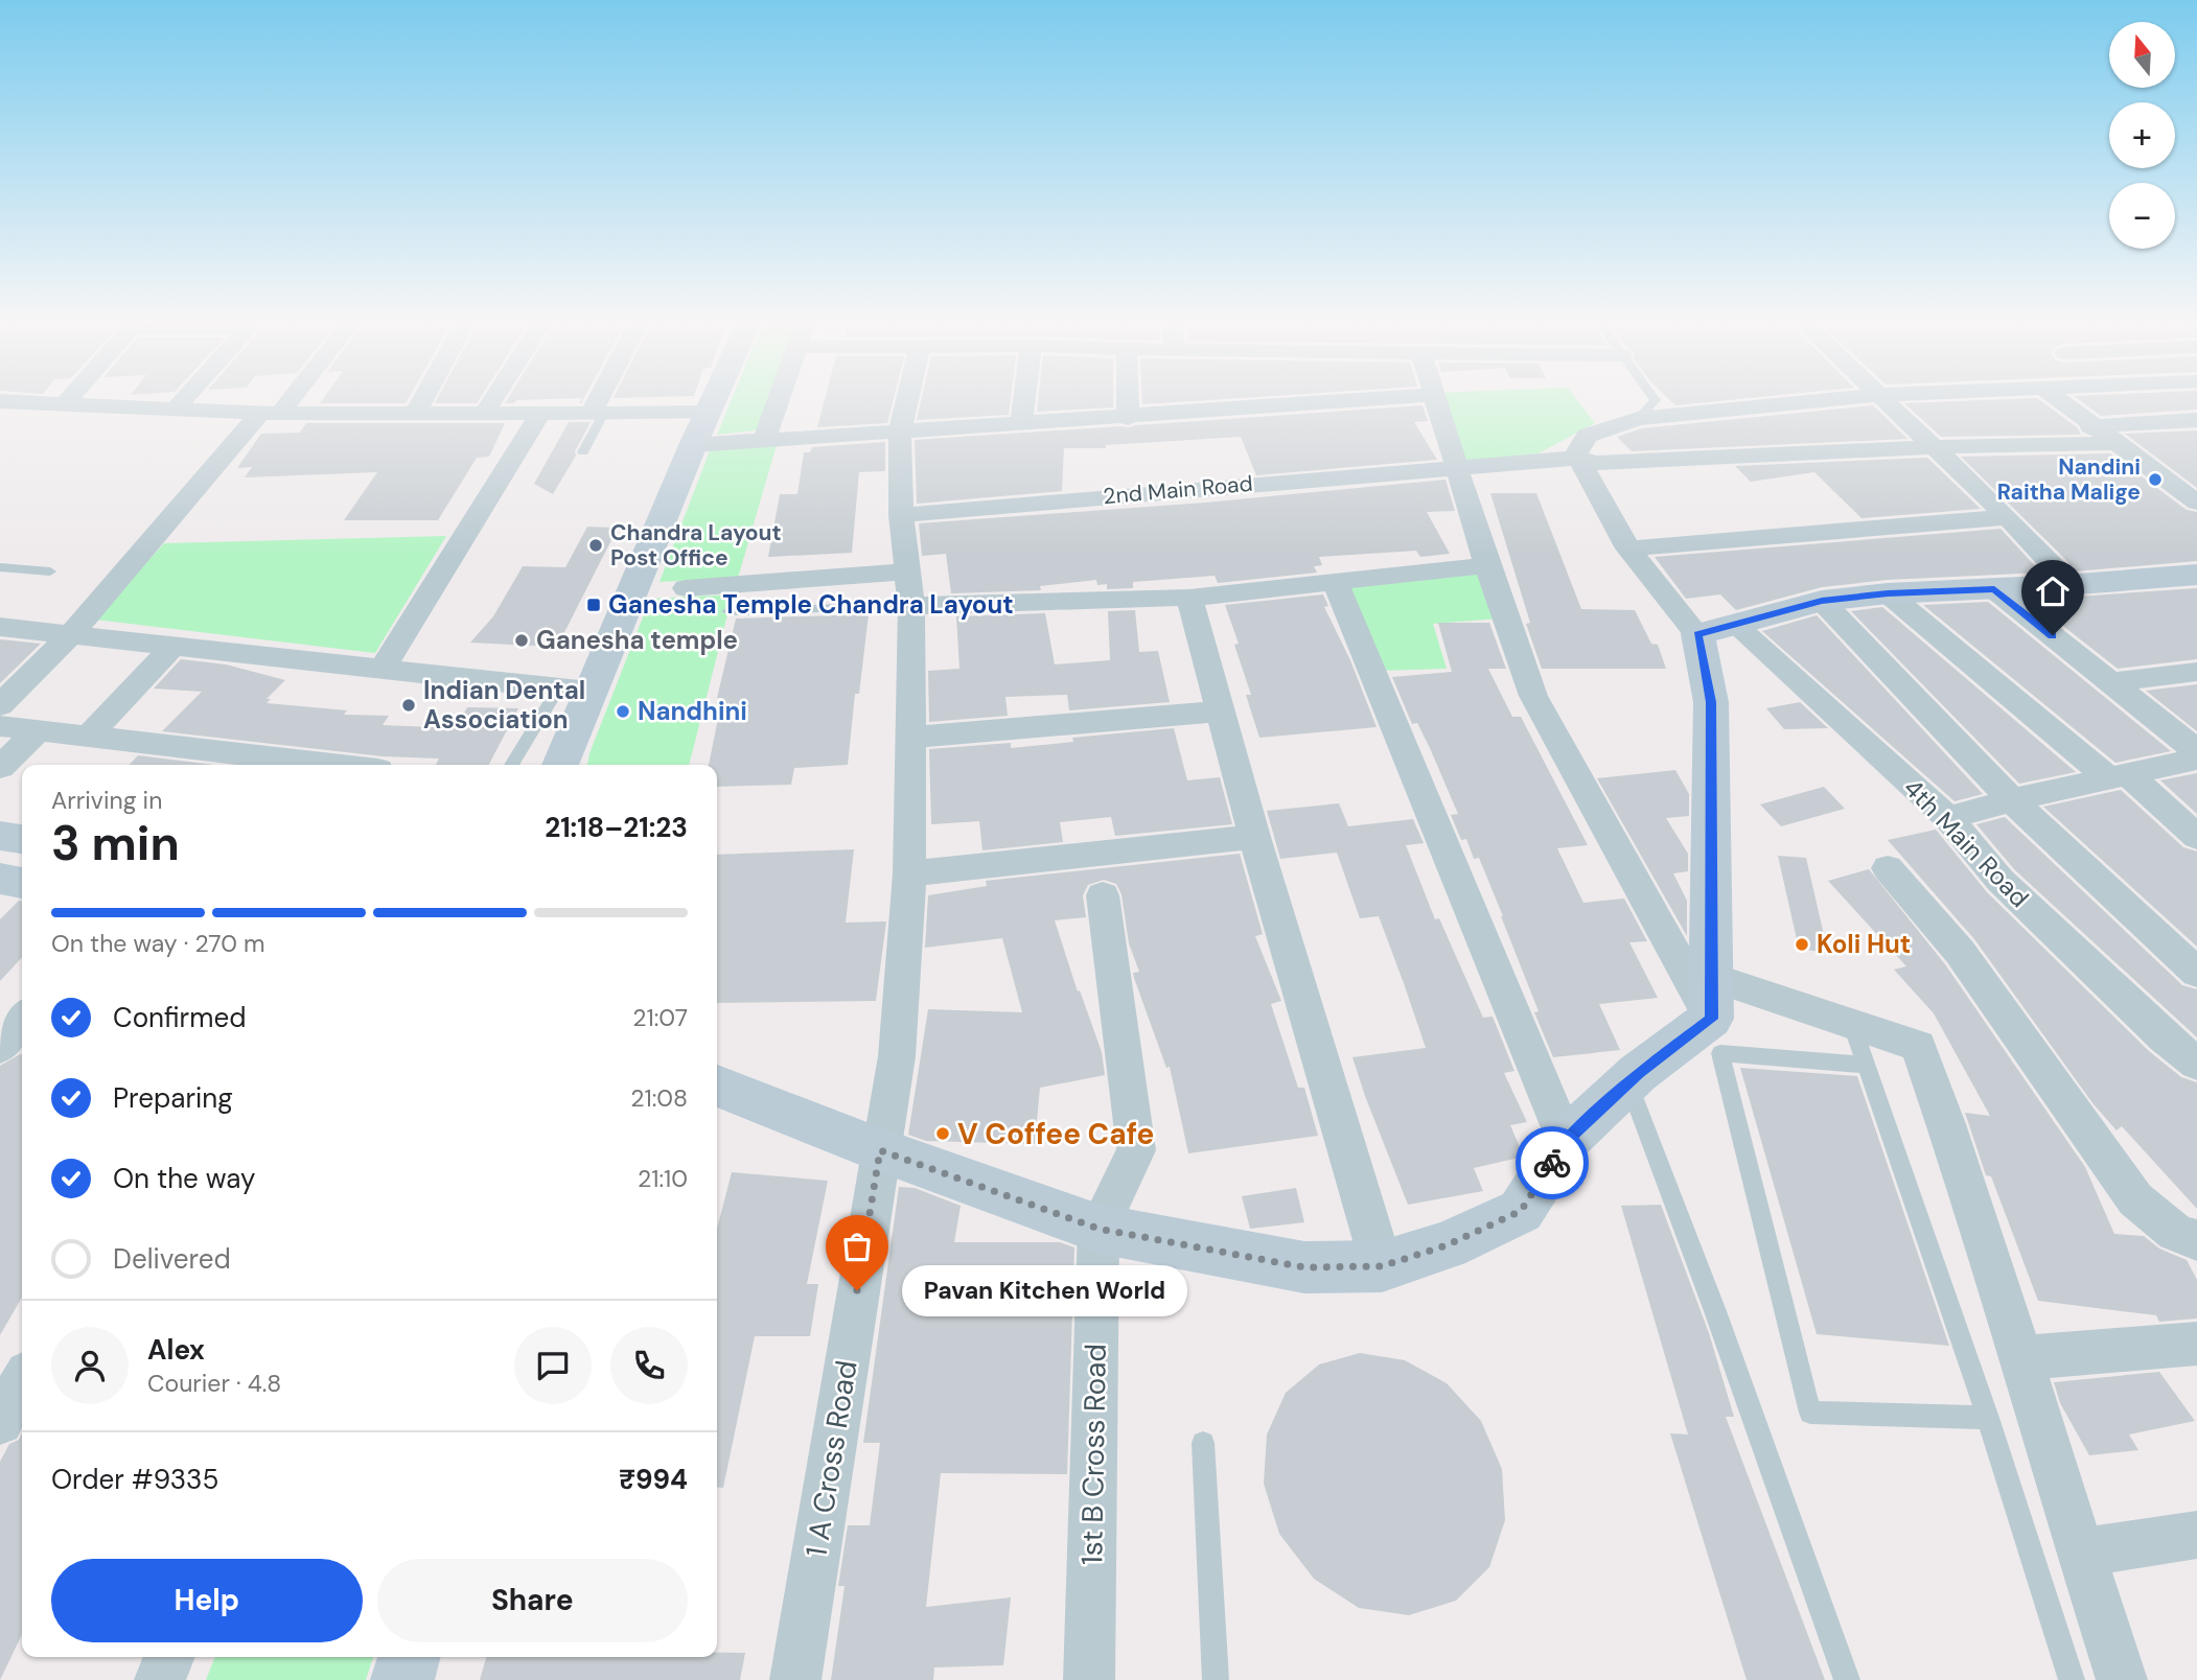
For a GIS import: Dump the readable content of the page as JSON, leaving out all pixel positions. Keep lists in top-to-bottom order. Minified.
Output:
{"streets":{"street":["2nd Main Road","4th Main Road","1st B Cross Road","1 A Cross Road"]},"crossings":[["2nd Main Road","4th Main Road"],["2nd Main Road","1 A Cross Road"]],"places":{"other":["Nandini Raitha Malige","Chandra Layout Post Office","Ganesha temple","Indian Dental Association","Nandhini","Koli Hut","V Coffee Cafe","Pavan Kitchen World"],"transit":["Ganesha Temple Chandra Layout"]},"north":"top","page":{"map_buttons":["+","−"],"heading":["3 min","Arriving in","21:18–21:23"],"panel":["Alex","Courier · 4.8","Order #9335","₹994"],"bar":"On the way · 270 m","list":[["Confirmed","21:07"],["Preparing","21:08"],["On the way","21:10"],"Delivered"],"bubble":"Pavan Kitchen World","buttons":["Help","Share"]}}
